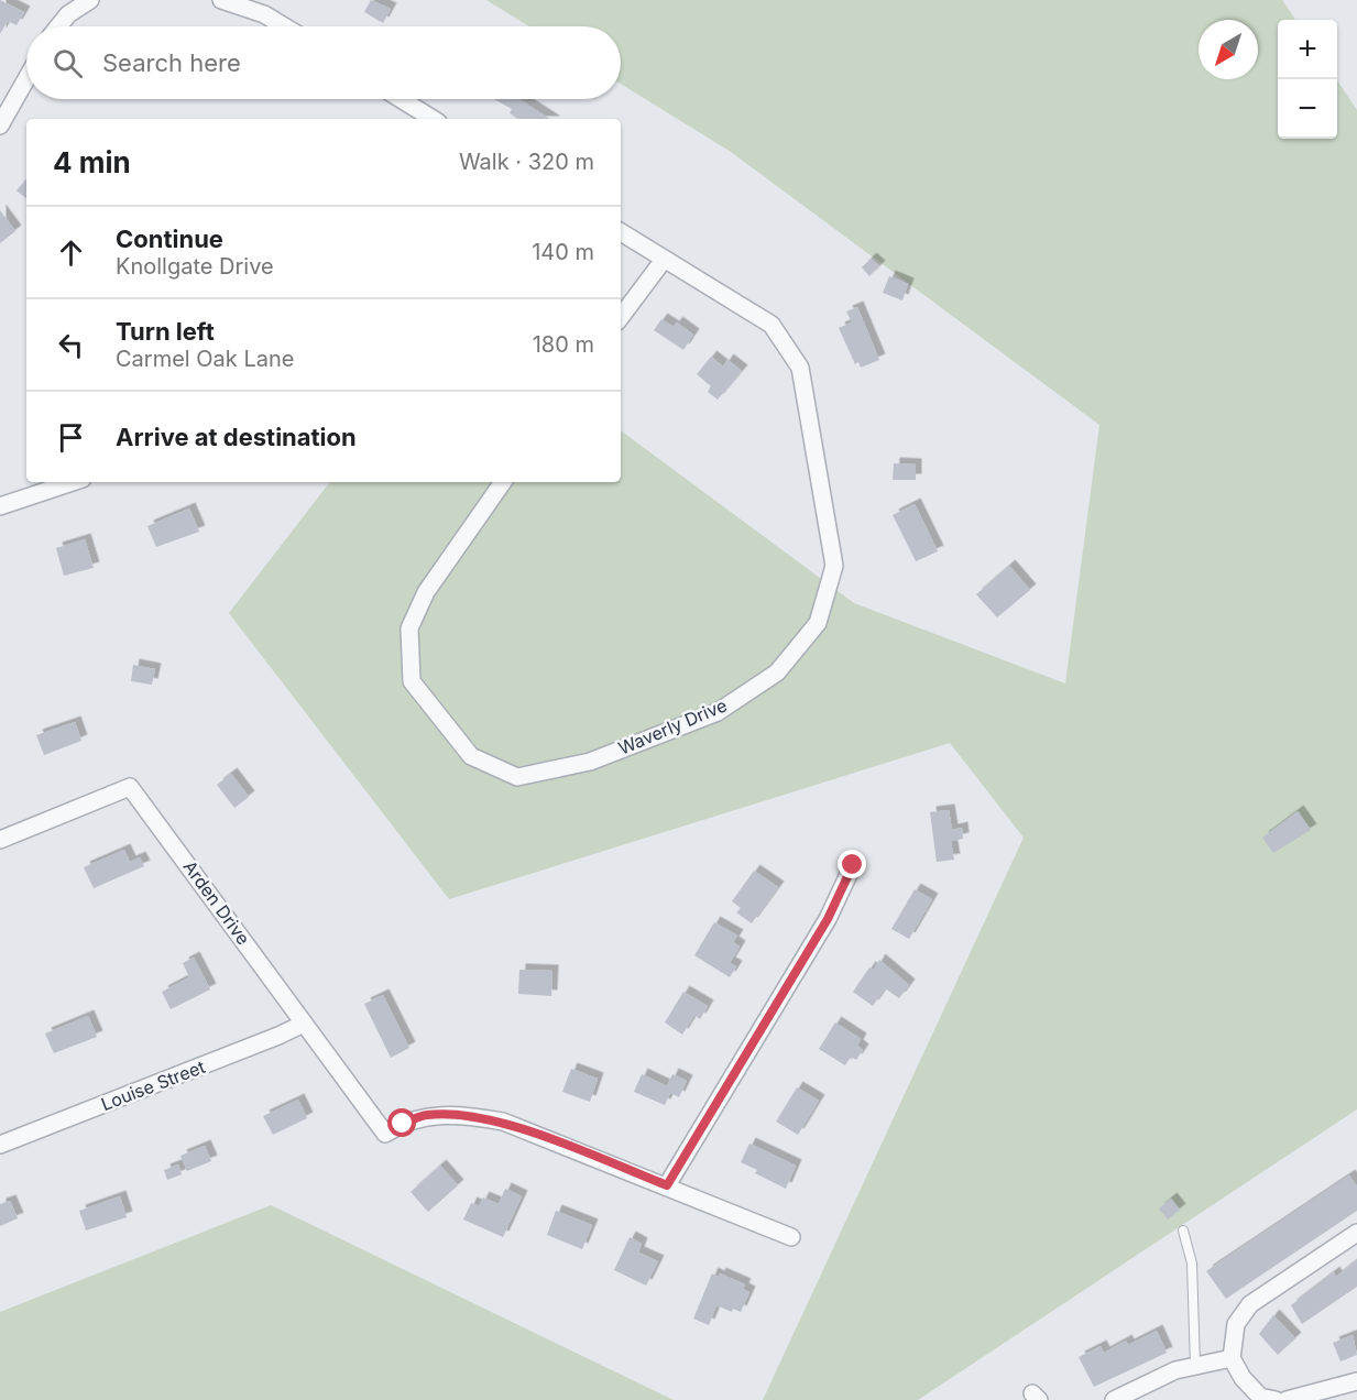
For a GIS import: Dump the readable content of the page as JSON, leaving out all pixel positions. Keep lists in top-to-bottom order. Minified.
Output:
{"streets":{"street":["Waverly Drive","Arden Drive","Louise Street"]},"crossings":[["Arden Drive","Louise Street"]],"north":"bottom left","page":{"map_buttons":["+","−"],"search":"Search here","heading":["4 min","Walk · 320 m"],"list":[["Continue","Knollgate Drive","140 m"],["Turn left","Carmel Oak Lane","180 m"],"Arrive at destination"]}}
